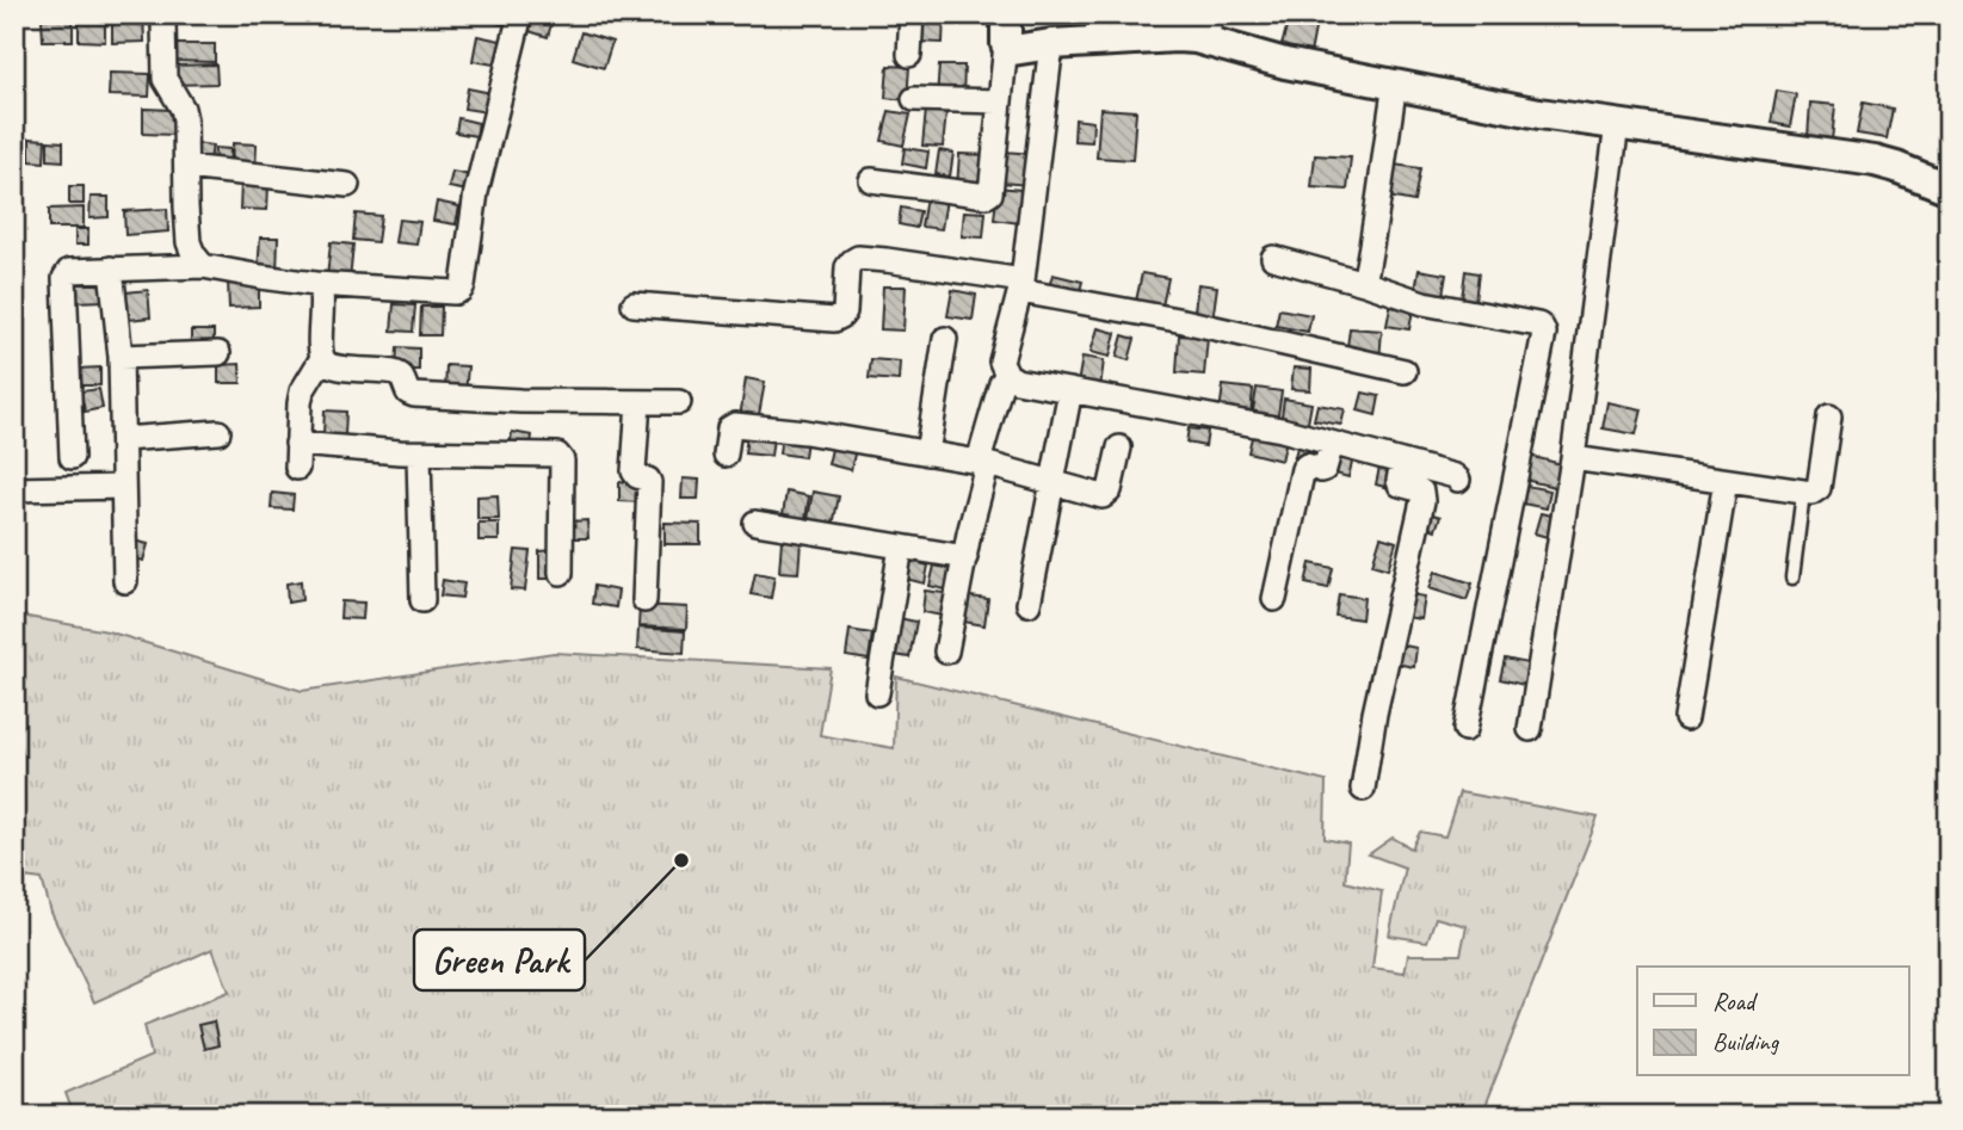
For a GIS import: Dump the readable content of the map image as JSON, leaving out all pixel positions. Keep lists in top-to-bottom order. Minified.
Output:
{"places":["Green Park"],"legend":["Road","Building"]}
